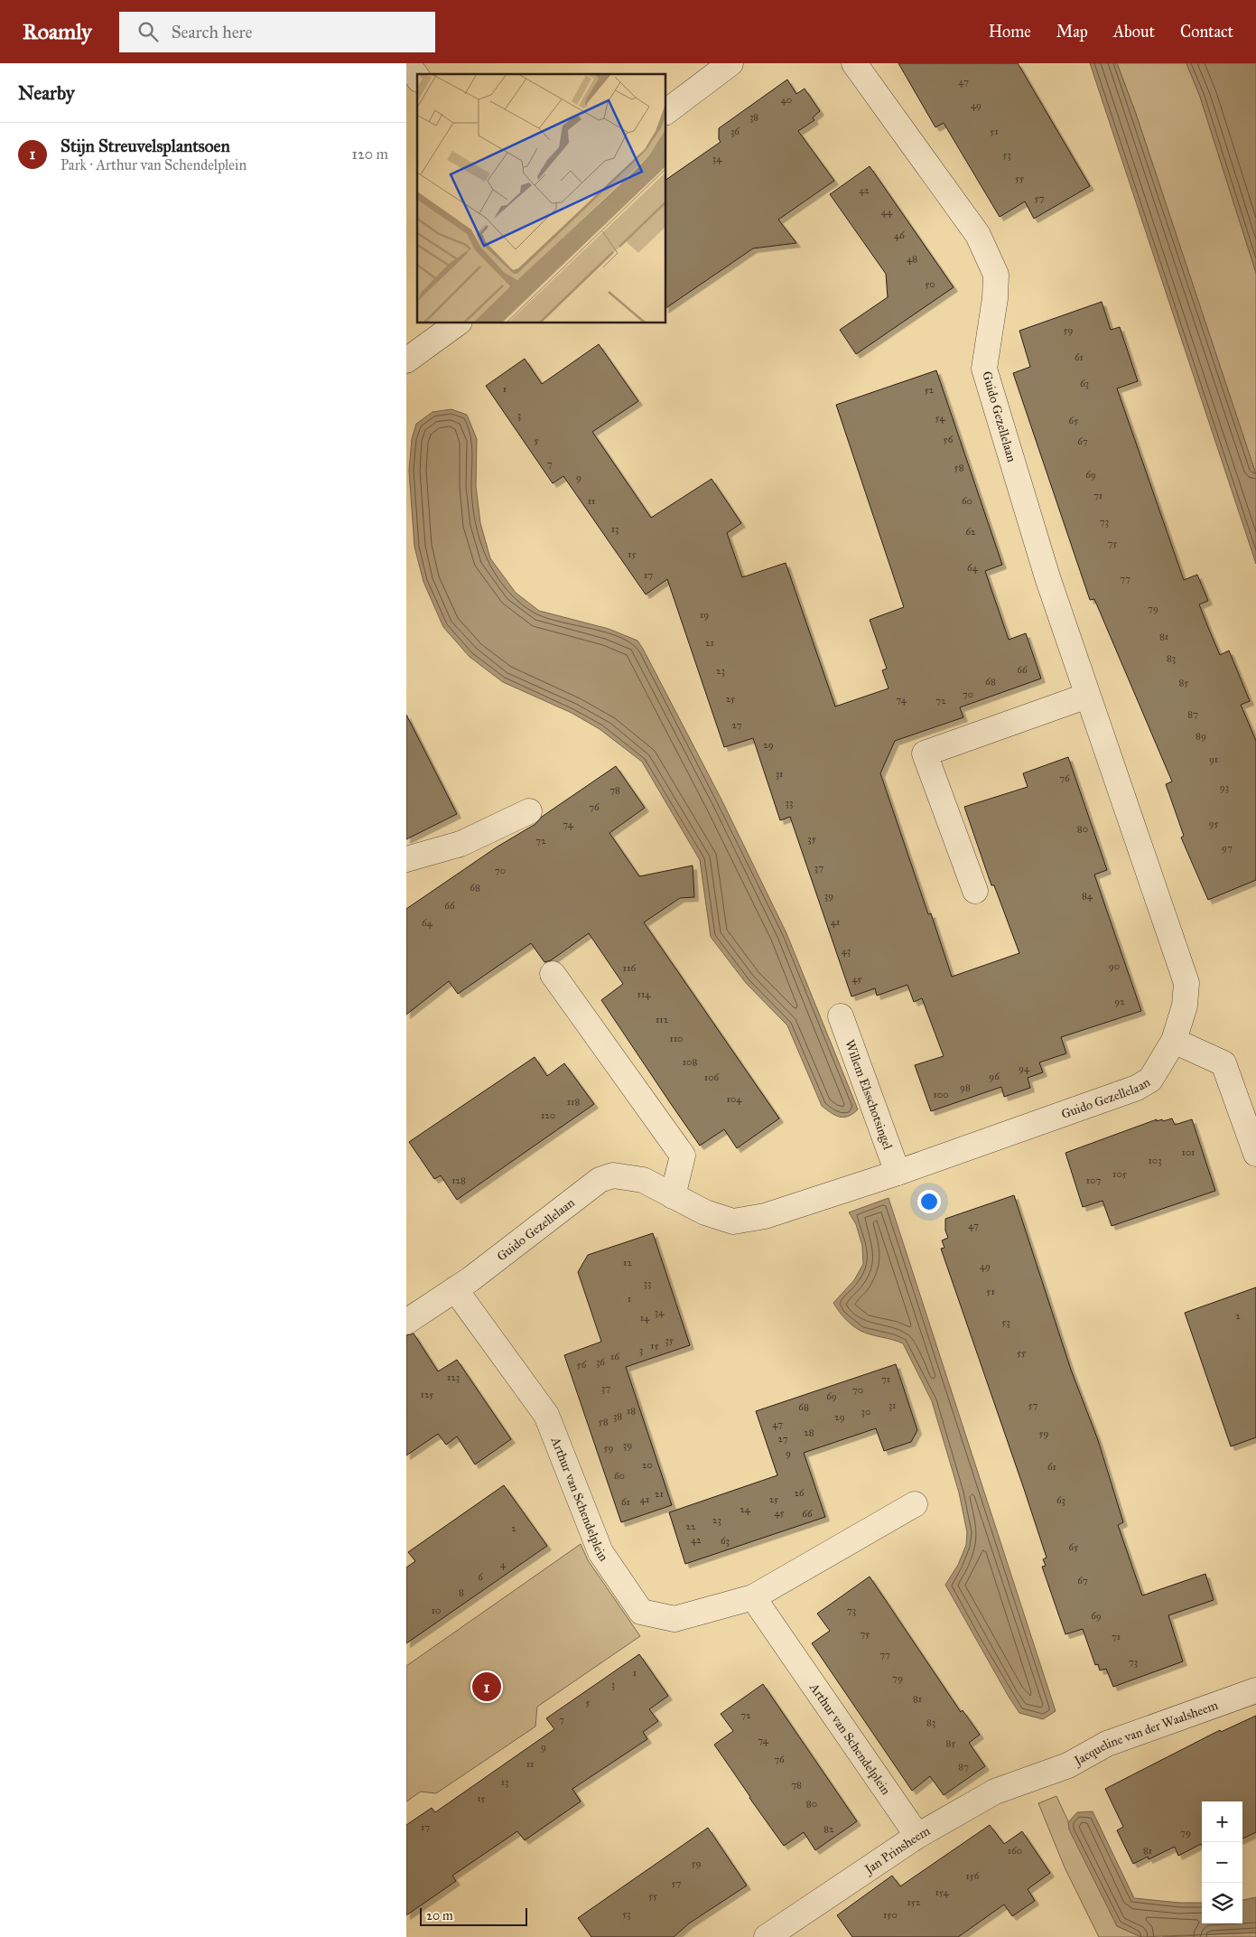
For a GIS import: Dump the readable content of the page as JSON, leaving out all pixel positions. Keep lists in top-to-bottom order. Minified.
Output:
{"streets":{"street":["Guido Gezellelaan","Willem Elsschotsingel","Arthur van Schendelplein","Jacqueline van der Waalsheem","Jan Prinsheem"]},"crossings":[["Guido Gezellelaan","Willem Elsschotsingel"],["Guido Gezellelaan","Arthur van Schendelplein"],["Arthur van Schendelplein","Jan Prinsheem"],["Jacqueline van der Waalsheem","Jan Prinsheem"]],"house_numbers":["47","40","49","38","36","51","53","34","55","42","57","44","46","48","50","59","61","63","1","52","3","54","65","56","5","67","7","58","69","9","71","11","60","73","13","62","75","15","64","17","77","79","19","81","21","83","66","23","68","85","70","25","74","72","87","27","89","29","91","31","76","93","78","33","76","95","74","80","35","72","97","37","70","68","39","84","66","41","64","43","90","116","45","114","92","112","110","108","94","96","106","98","100","104","118","120","101","103","105","128","107","47","12","49","33","51","1","34","2","14","53","35","15","3","55","16","36","56","123","71","37","70","125","69","31","57","68","18","30","38","29","58","47","28","59","27","39","59","9","20","61","60","26","21","41","25","63","61","24","45","66","23","22","2","42","63","65","4","6","67","8","10","73","69","75","71","77","73","1","79","3","81","5","72","7","83","74","85","9","76","11","87","13","78","15","80","17","82","79","160","81","59","156","57","154","55","152","53","150"],"scale_bar":"20 m","page":{"header":"Roamly","search":"Search here","nav":["Home","Map","About","Contact"],"heading":"Nearby","list":[{"mark":"1","name":"Stijn Streuvelsplantsoen","note":"Park · Arthur van Schendelplein","value":"120 m"}],"pins":"1","map_buttons":["+","−"],"scale":"20 m"}}
